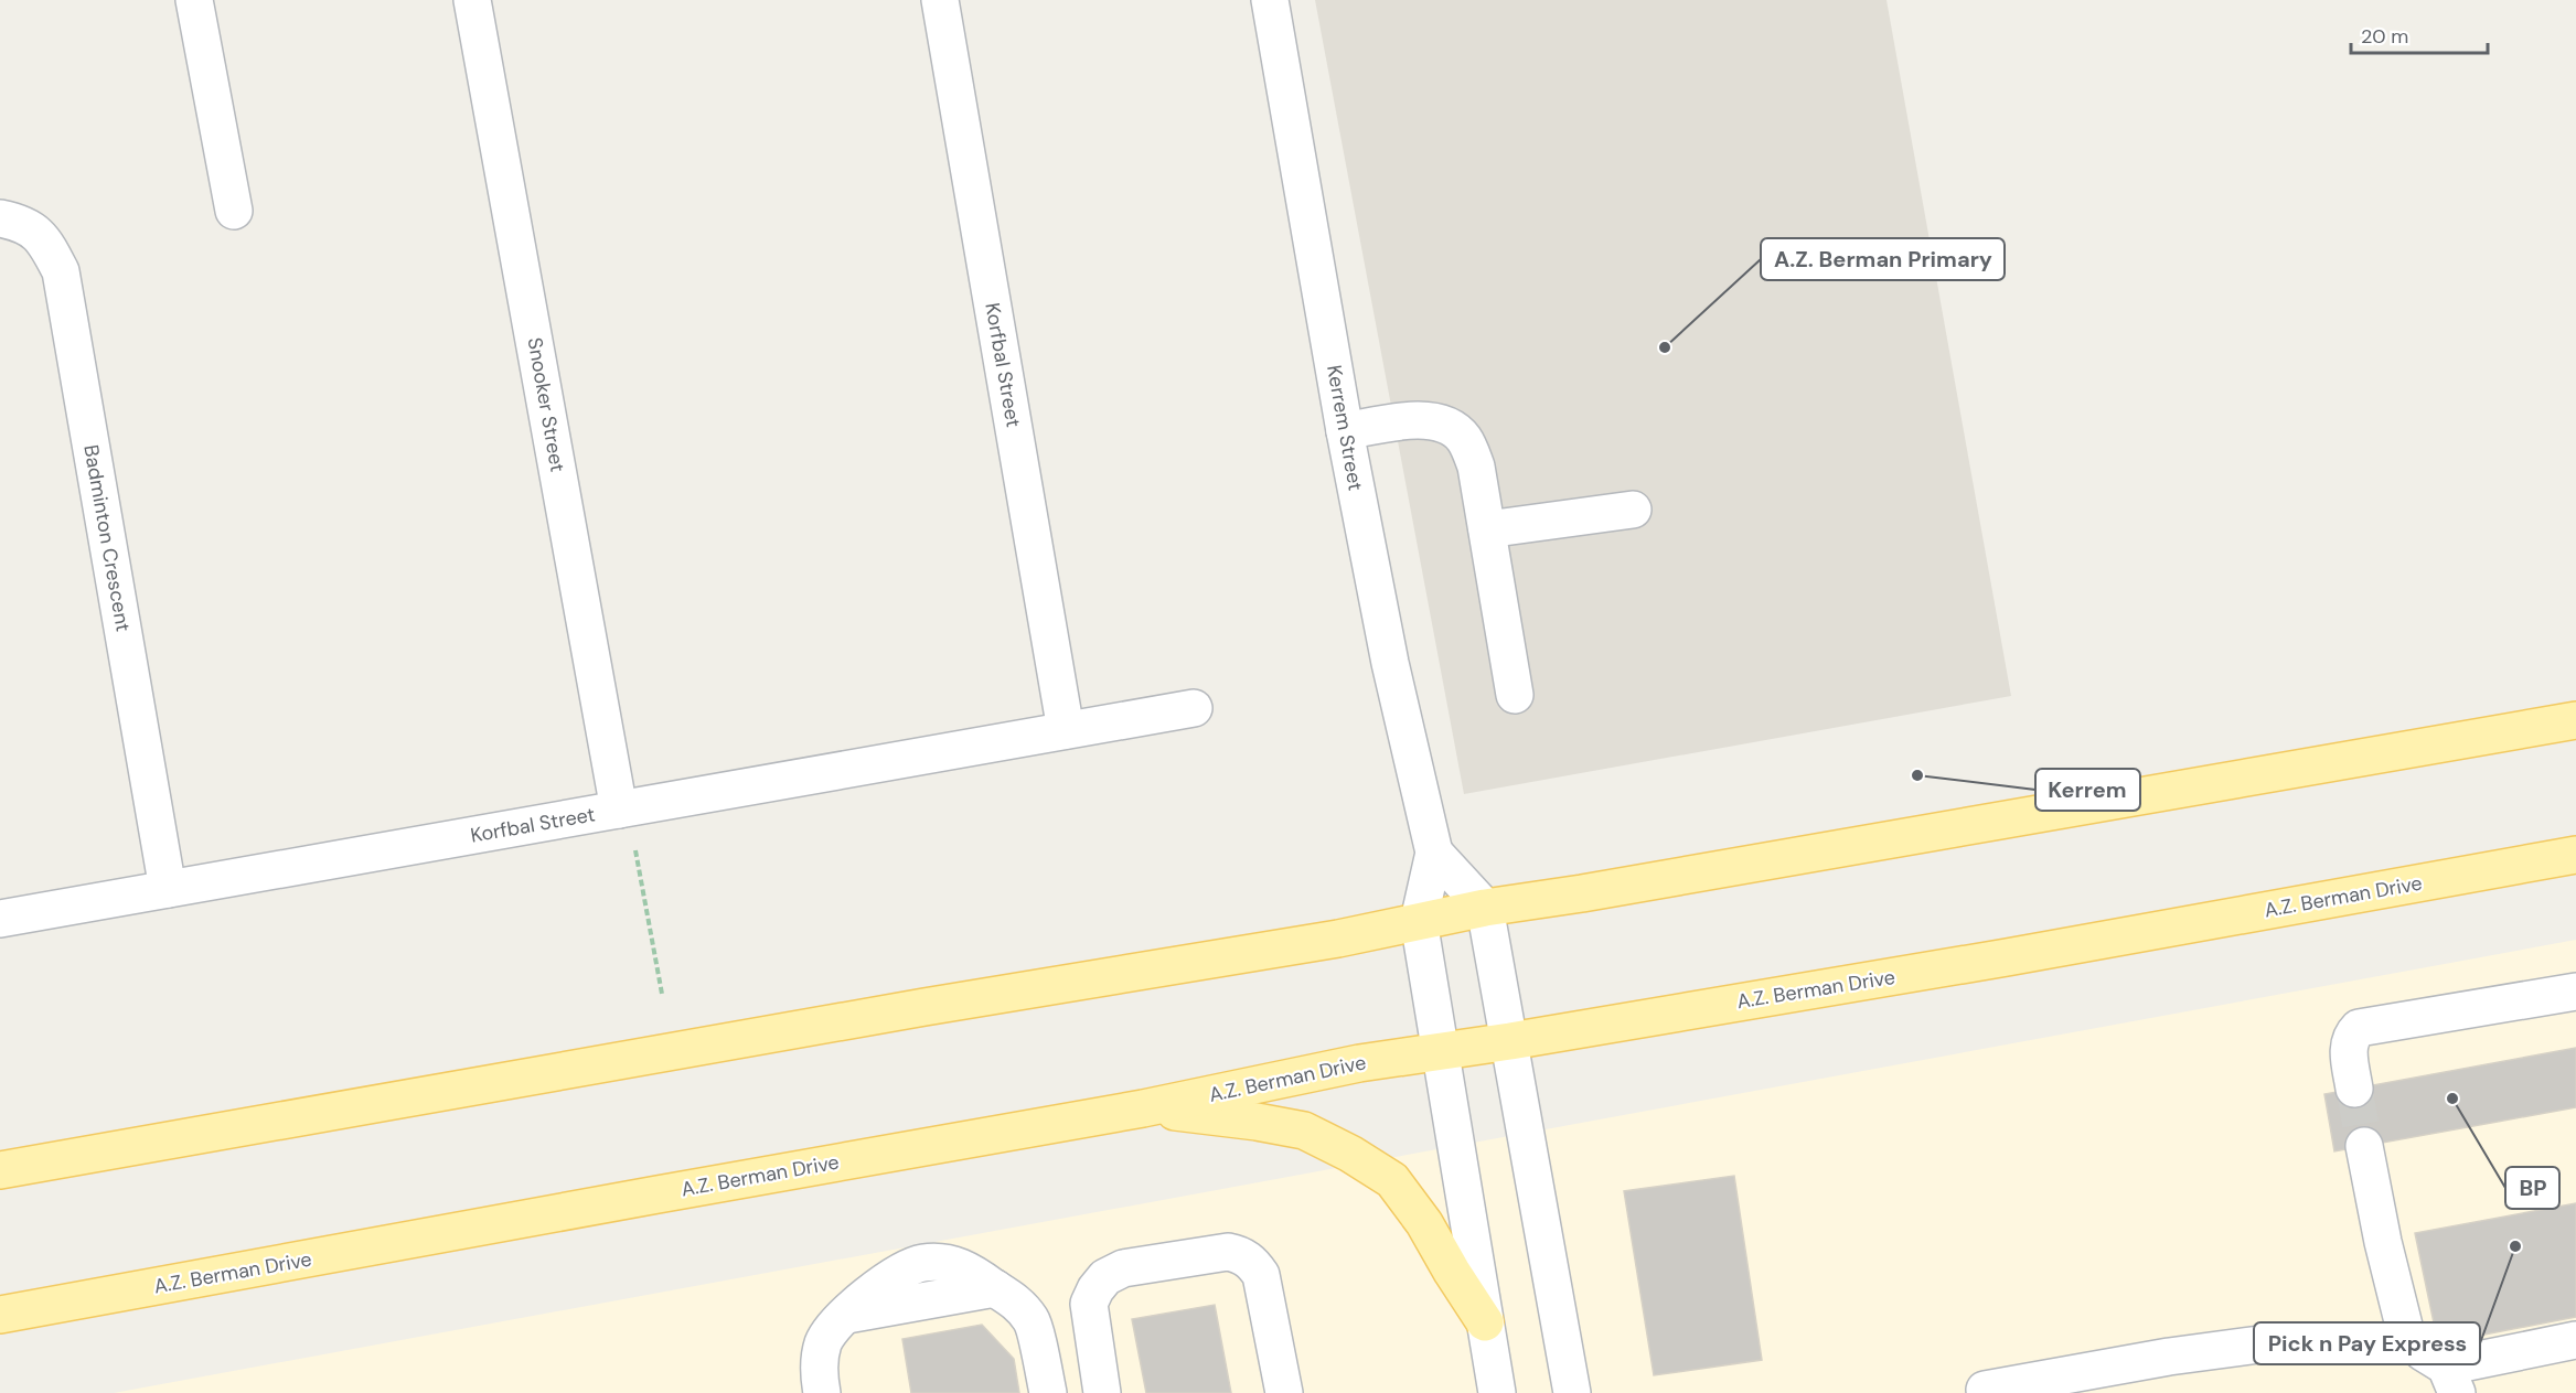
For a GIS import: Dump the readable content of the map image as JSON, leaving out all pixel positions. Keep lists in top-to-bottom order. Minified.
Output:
{"streets":{"main road":["A.Z. Berman Drive"],"street":["Korfbal Street","Snooker Street","Kerrem Street","Badminton Crescent"]},"crossings":[["Korfbal Street","Snooker Street"],["Korfbal Street","Badminton Crescent"],["Kerrem Street","A.Z. Berman Drive"]],"places":["A.Z. Berman Primary","Kerrem","BP","Pick n Pay Express"],"scale_bar":"20 m"}
